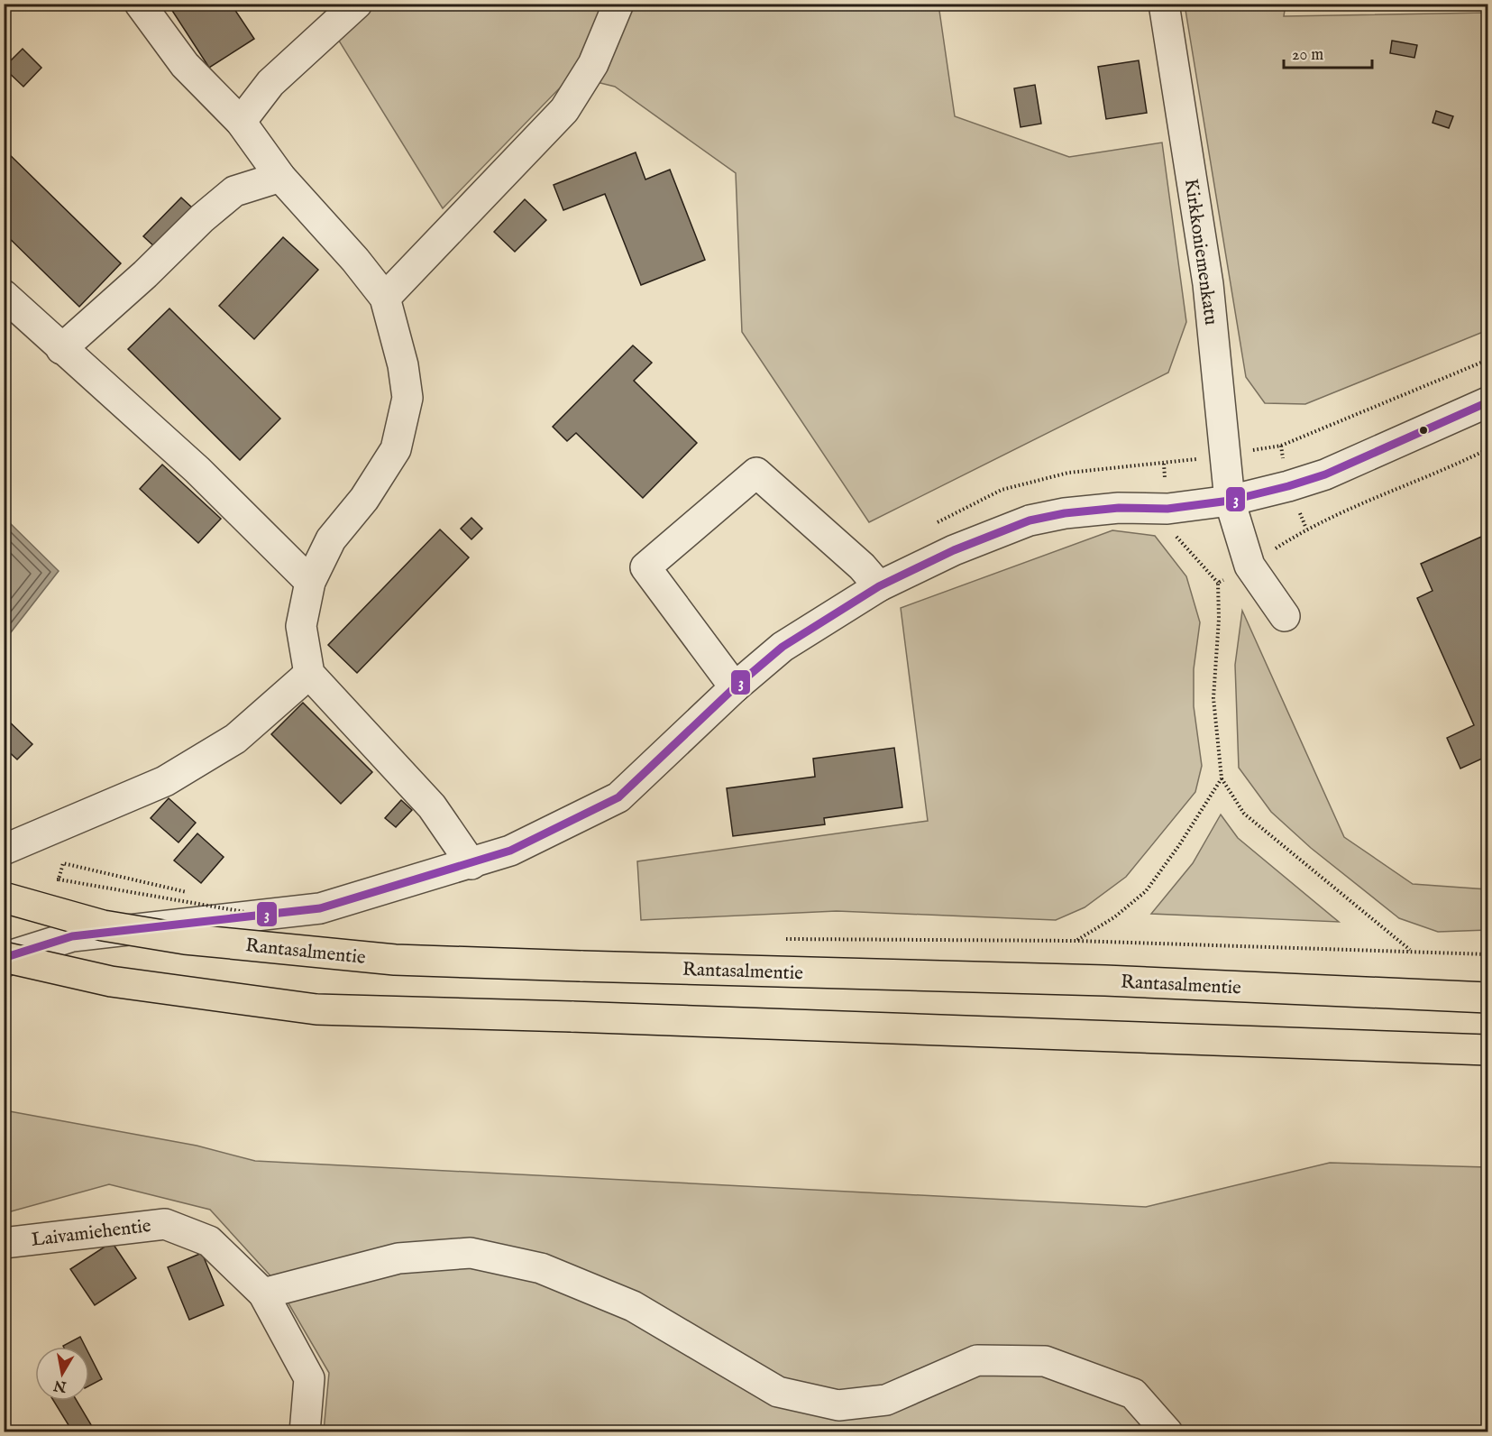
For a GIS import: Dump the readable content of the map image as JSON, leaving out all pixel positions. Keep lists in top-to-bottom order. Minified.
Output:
{"streets":{"highway":["Rantasalmentie"],"street":["Kirkkoniemenkatu","Laivamiehentie"]},"lines":["transit line 3"],"scale_bar":"20 m","north":"bottom"}
